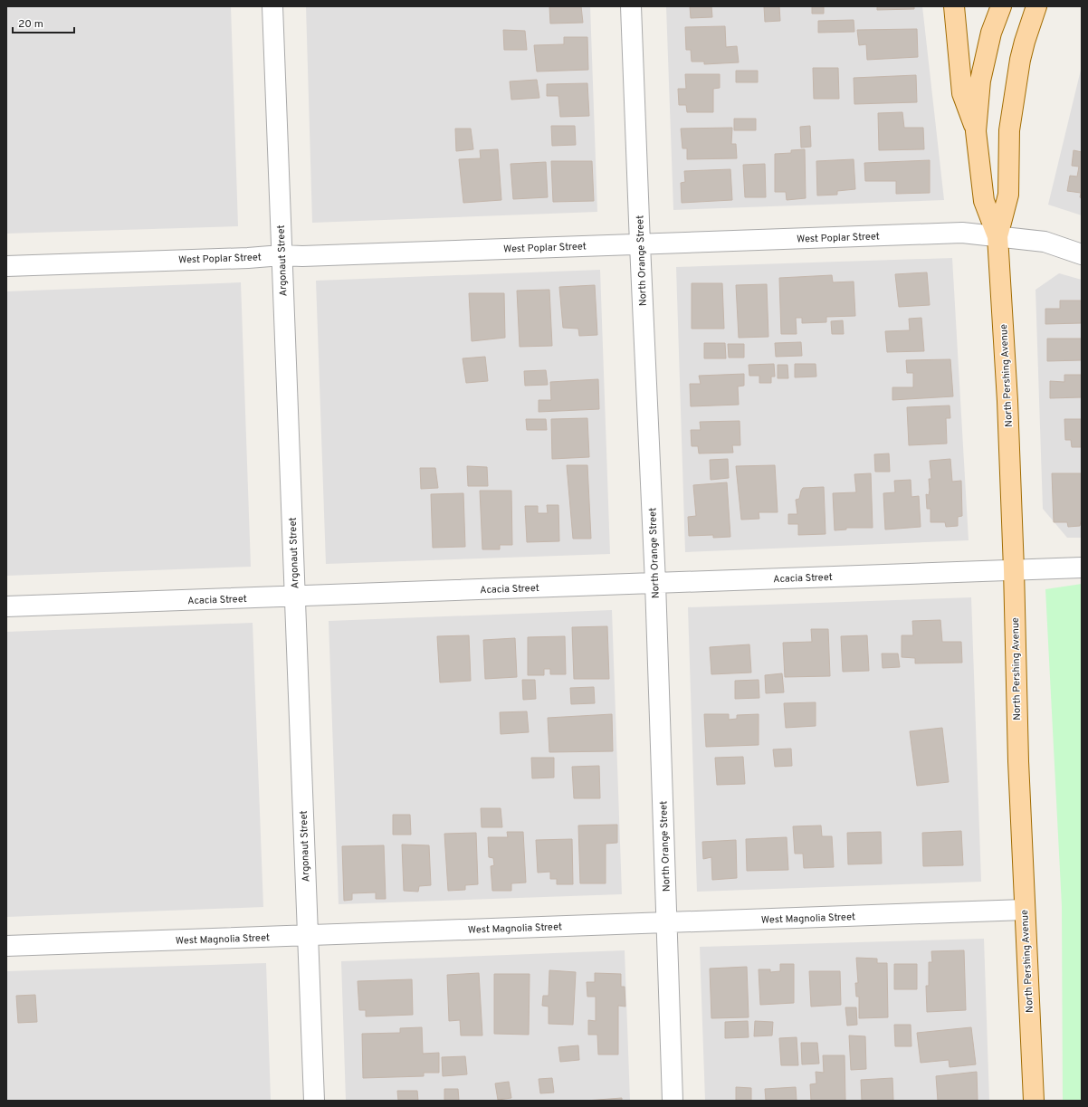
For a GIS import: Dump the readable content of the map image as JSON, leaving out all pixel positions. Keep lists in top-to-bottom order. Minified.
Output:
{"streets":{"main road":["North Pershing Avenue"],"street":["West Poplar Street","Argonaut Street","North Orange Street","Acacia Street","West Magnolia Street"]},"crossings":[["West Poplar Street","Argonaut Street"],["West Poplar Street","North Orange Street"],["West Poplar Street","North Pershing Avenue"],["Argonaut Street","Acacia Street"],["Argonaut Street","West Magnolia Street"],["North Orange Street","Acacia Street"],["North Orange Street","West Magnolia Street"],["North Pershing Avenue","Acacia Street"],["North Pershing Avenue","West Magnolia Street"]],"scale_bar":"20 m"}
